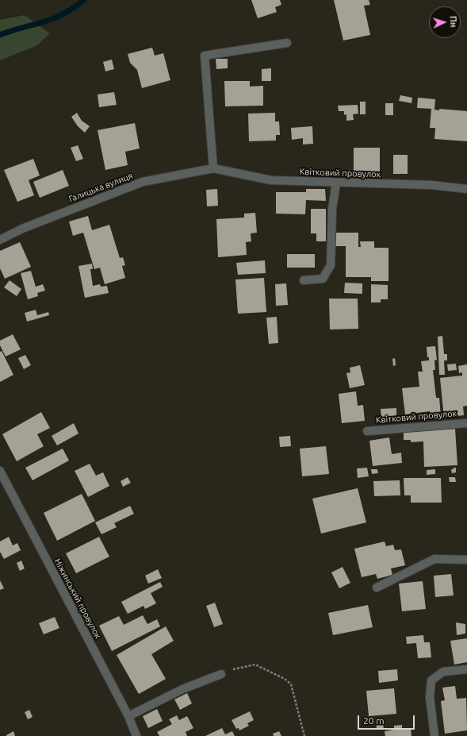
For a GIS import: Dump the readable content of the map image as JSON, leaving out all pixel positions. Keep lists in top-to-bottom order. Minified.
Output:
{"streets":{"street":["Квітковий провулок","Галицька вулиця","Ніжинський провулок"]},"crossings":[["Квітковий провулок","Галицька вулиця"]],"scale_bar":"20 m","north":"right"}
